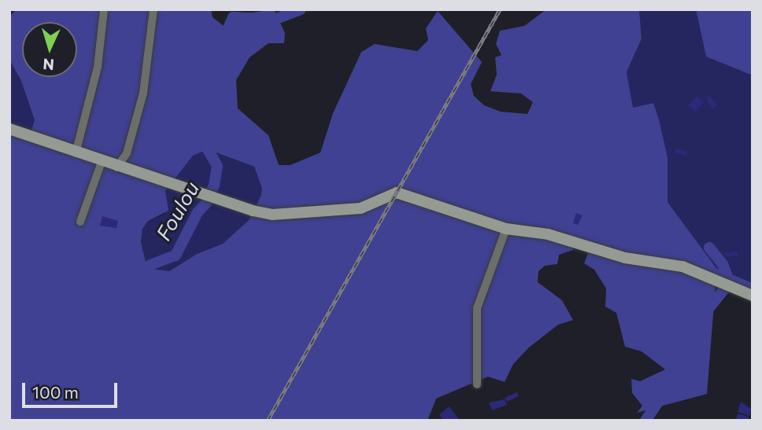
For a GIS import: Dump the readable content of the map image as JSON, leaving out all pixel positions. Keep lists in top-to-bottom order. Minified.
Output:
{"water":["Foulou"],"scale_bar":"100 m","north":"bottom"}
